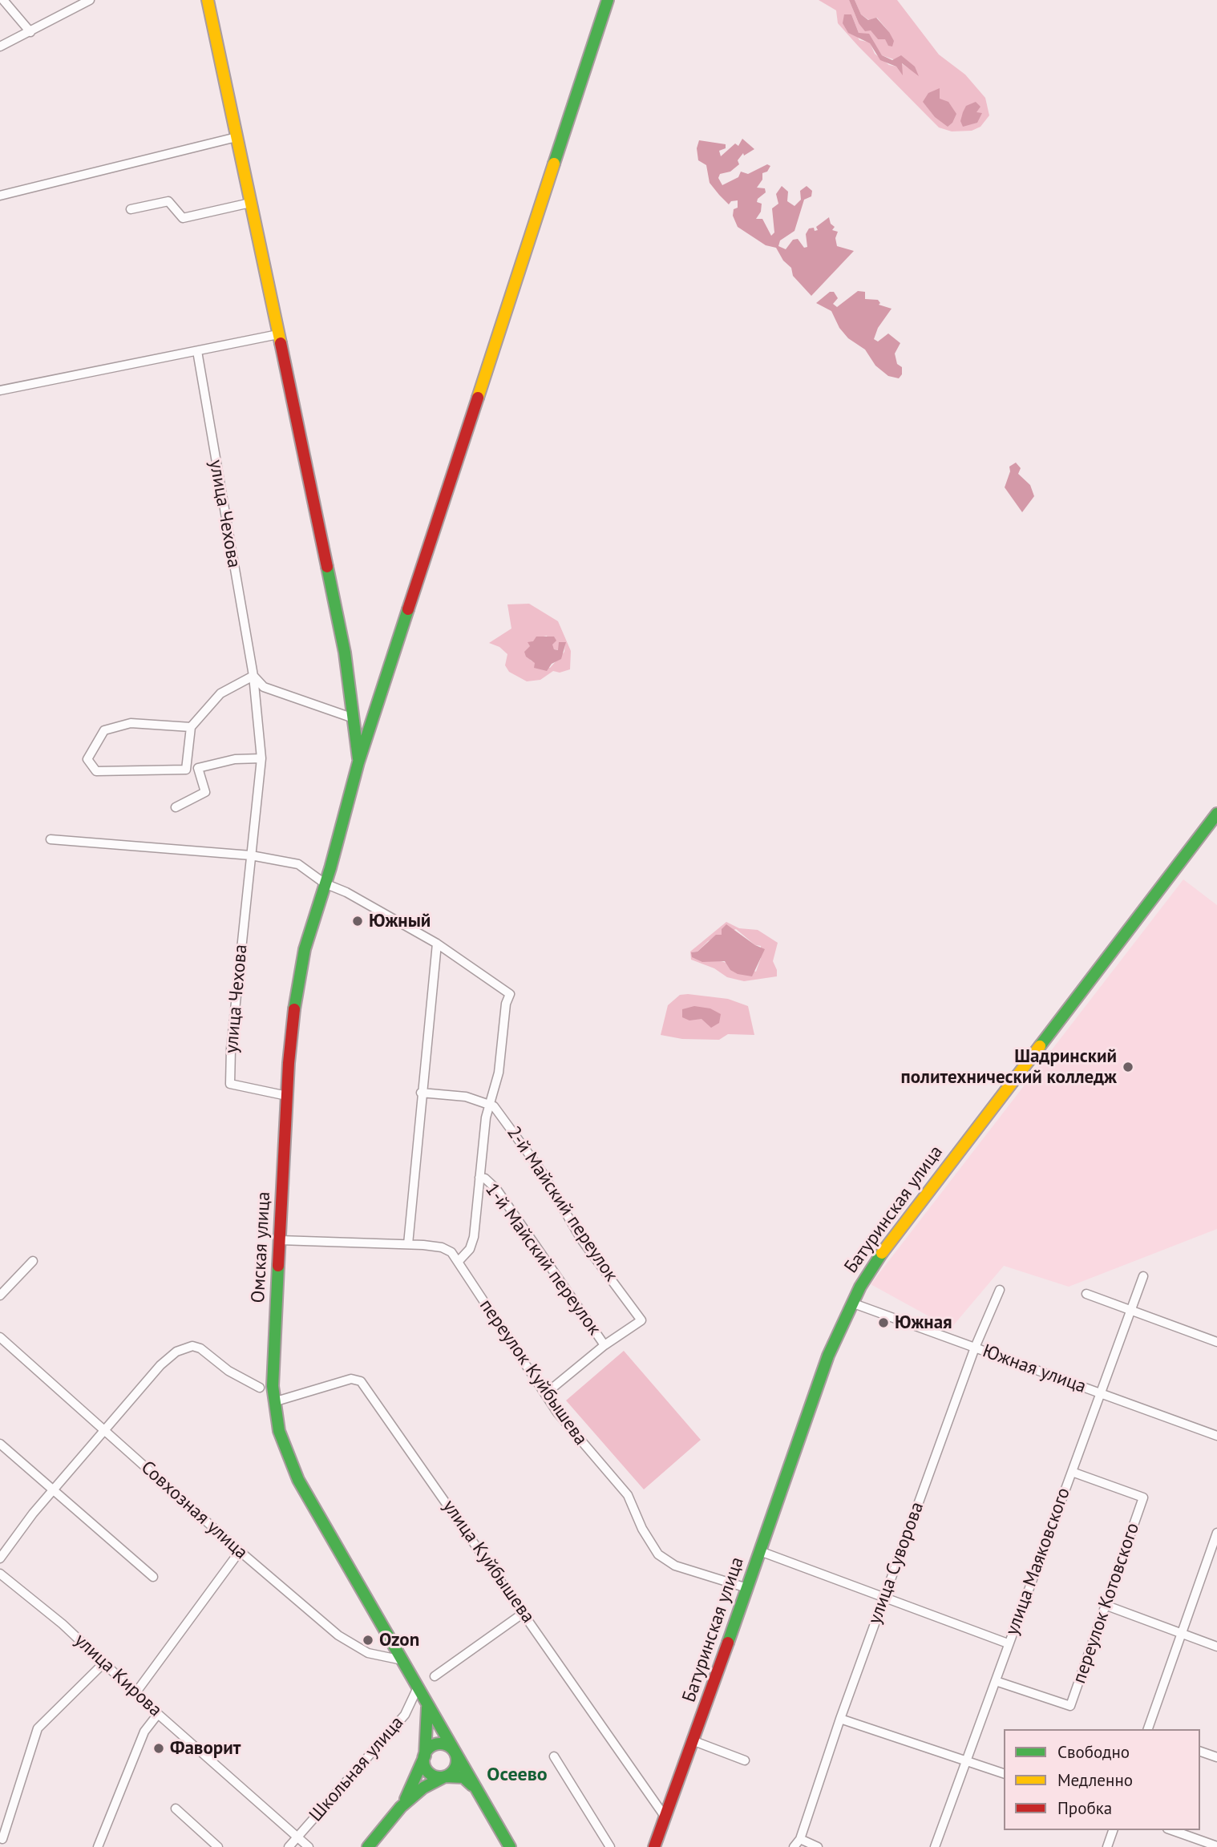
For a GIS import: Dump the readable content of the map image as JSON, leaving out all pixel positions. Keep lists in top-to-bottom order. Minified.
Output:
{"streets":{"street":["улица Чехова","2-й Майский переулок","Батуринская улица","Омская улица","1-й Майский переулок","Южная улица","переулок Куйбышева","Совхозная улица","улица Куйбышева","улица Маяковского","улица Суворова","переулок Котовского","улица Кирова","Школьная улица"]},"crossings":[["улица Чехова","Омская улица"],["2-й Майский переулок","1-й Майский переулок"],["2-й Майский переулок","переулок Куйбышева"],["Батуринская улица","Южная улица"],["Батуринская улица","переулок Куйбышева"],["Батуринская улица","улица Куйбышева"],["Омская улица","Совхозная улица"],["Омская улица","улица Куйбышева"],["Омская улица","Школьная улица"],["Южная улица","улица Маяковского"],["Южная улица","улица Суворова"],["улица Маяковского","переулок Котовского"],["улица Кирова","Школьная улица"]],"districts":["Осеево"],"places":["Южный","Шадринский политехнический колледж","Южная","Ozon","Фаворит"],"legend":["Свободно","Медленно","Пробка"]}
